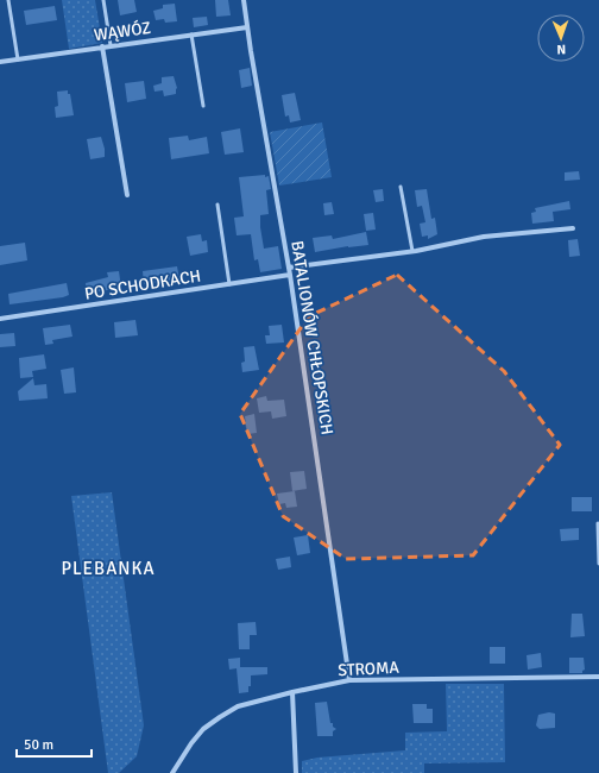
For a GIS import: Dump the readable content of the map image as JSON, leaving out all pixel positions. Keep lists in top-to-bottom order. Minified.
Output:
{"streets":{"street":["WĄWÓZ","PO SCHODKACH","BATALIONÓW CHŁOPSKICH","STROMA"]},"crossings":[["WĄWÓZ","BATALIONÓW CHŁOPSKICH"],["PO SCHODKACH","BATALIONÓW CHŁOPSKICH"],["BATALIONÓW CHŁOPSKICH","STROMA"]],"districts":["PLEBANKA"],"scale_bar":"50 m","north":"bottom"}
